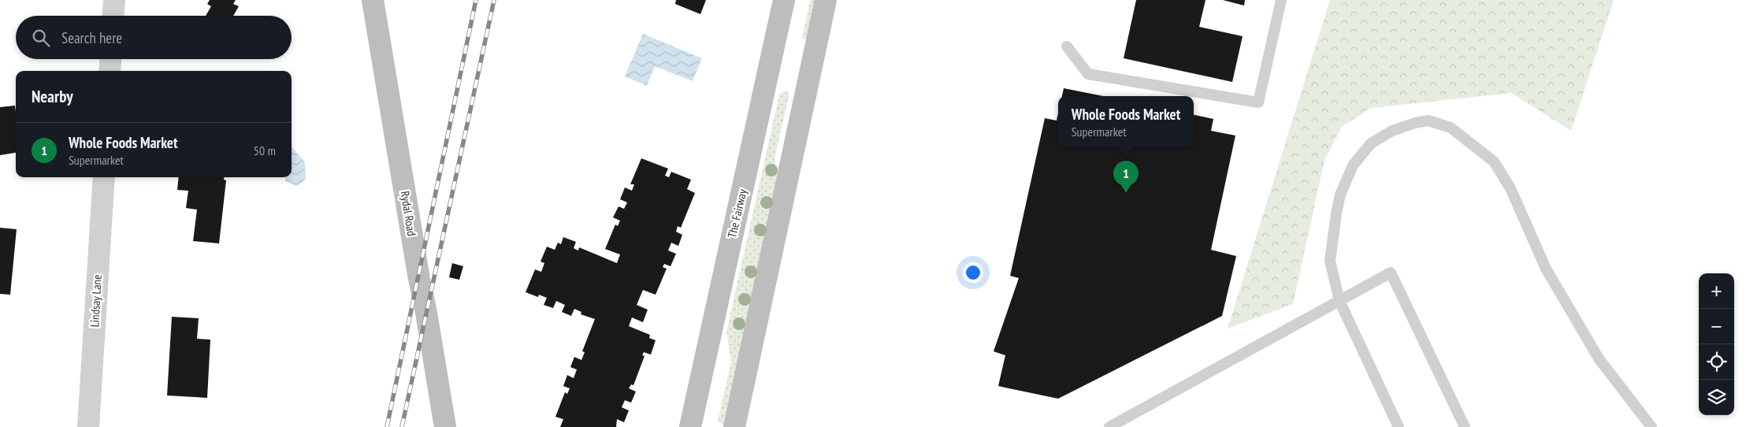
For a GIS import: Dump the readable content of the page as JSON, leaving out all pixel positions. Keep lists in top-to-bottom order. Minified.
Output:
{"streets":{"main road":["Rydal Road","The Fairway"],"street":["Lindsay Lane"]},"page":{"search":"Search here","heading":"Nearby","popup":["Whole Foods Market","Supermarket"],"list":[{"mark":"1","name":"Whole Foods Market","note":"Supermarket","value":"50 m"}],"pins":"1","map_buttons":["+","−"]}}
